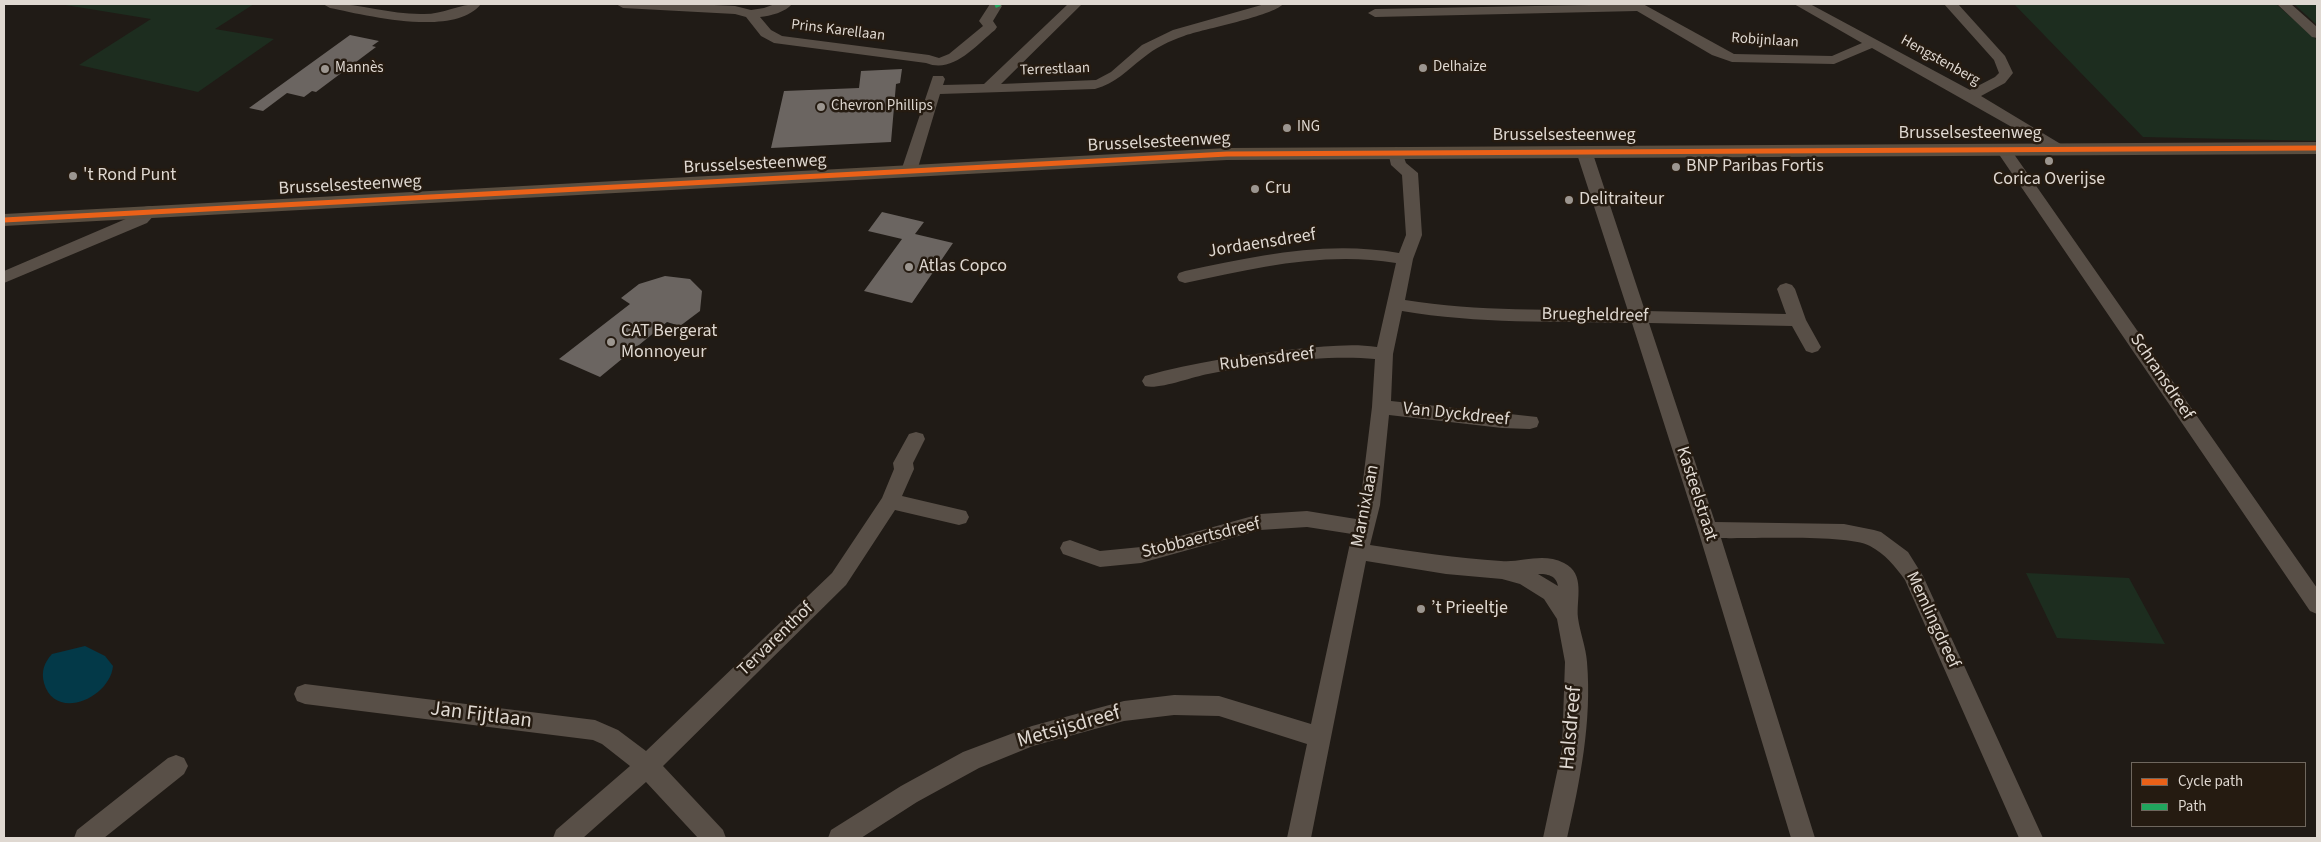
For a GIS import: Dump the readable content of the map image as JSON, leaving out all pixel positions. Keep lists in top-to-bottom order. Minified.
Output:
{"streets":{"main road":["Brusselsesteenweg"],"street":["Prins Karellaan","Robijnlaan","Hengstenberg","Terrestlaan","Jordaensdreef","Bruegheldreef","Rubensdreef","Schransdreef","Van Dyckdreef","Kasteelstraat","Marnixlaan","Stobbaertsdreef","Memlingdreef","Tervarenthof","Jan Fijtlaan","Metsijsdreef","Halsdreef"]},"crossings":[["Robijnlaan","Hengstenberg"],["Hengstenberg","Brusselsesteenweg"],["Brusselsesteenweg","Schransdreef"],["Brusselsesteenweg","Kasteelstraat"],["Brusselsesteenweg","Marnixlaan"],["Jordaensdreef","Marnixlaan"],["Bruegheldreef","Kasteelstraat"],["Bruegheldreef","Marnixlaan"],["Rubensdreef","Marnixlaan"],["Van Dyckdreef","Marnixlaan"],["Kasteelstraat","Memlingdreef"],["Marnixlaan","Stobbaertsdreef"],["Marnixlaan","Metsijsdreef"],["Marnixlaan","Halsdreef"],["Tervarenthof","Jan Fijtlaan"]],"places":["Delhaize","Mannès","Chevron Phillips","ING","Corica Overijse","BNP Paribas Fortis","'t Rond Punt","Cru","Delitraiteur","Atlas Copco","CAT Bergerat Monnoyeur","’t Prieeltje"],"legend":["Cycle path","Path"]}
